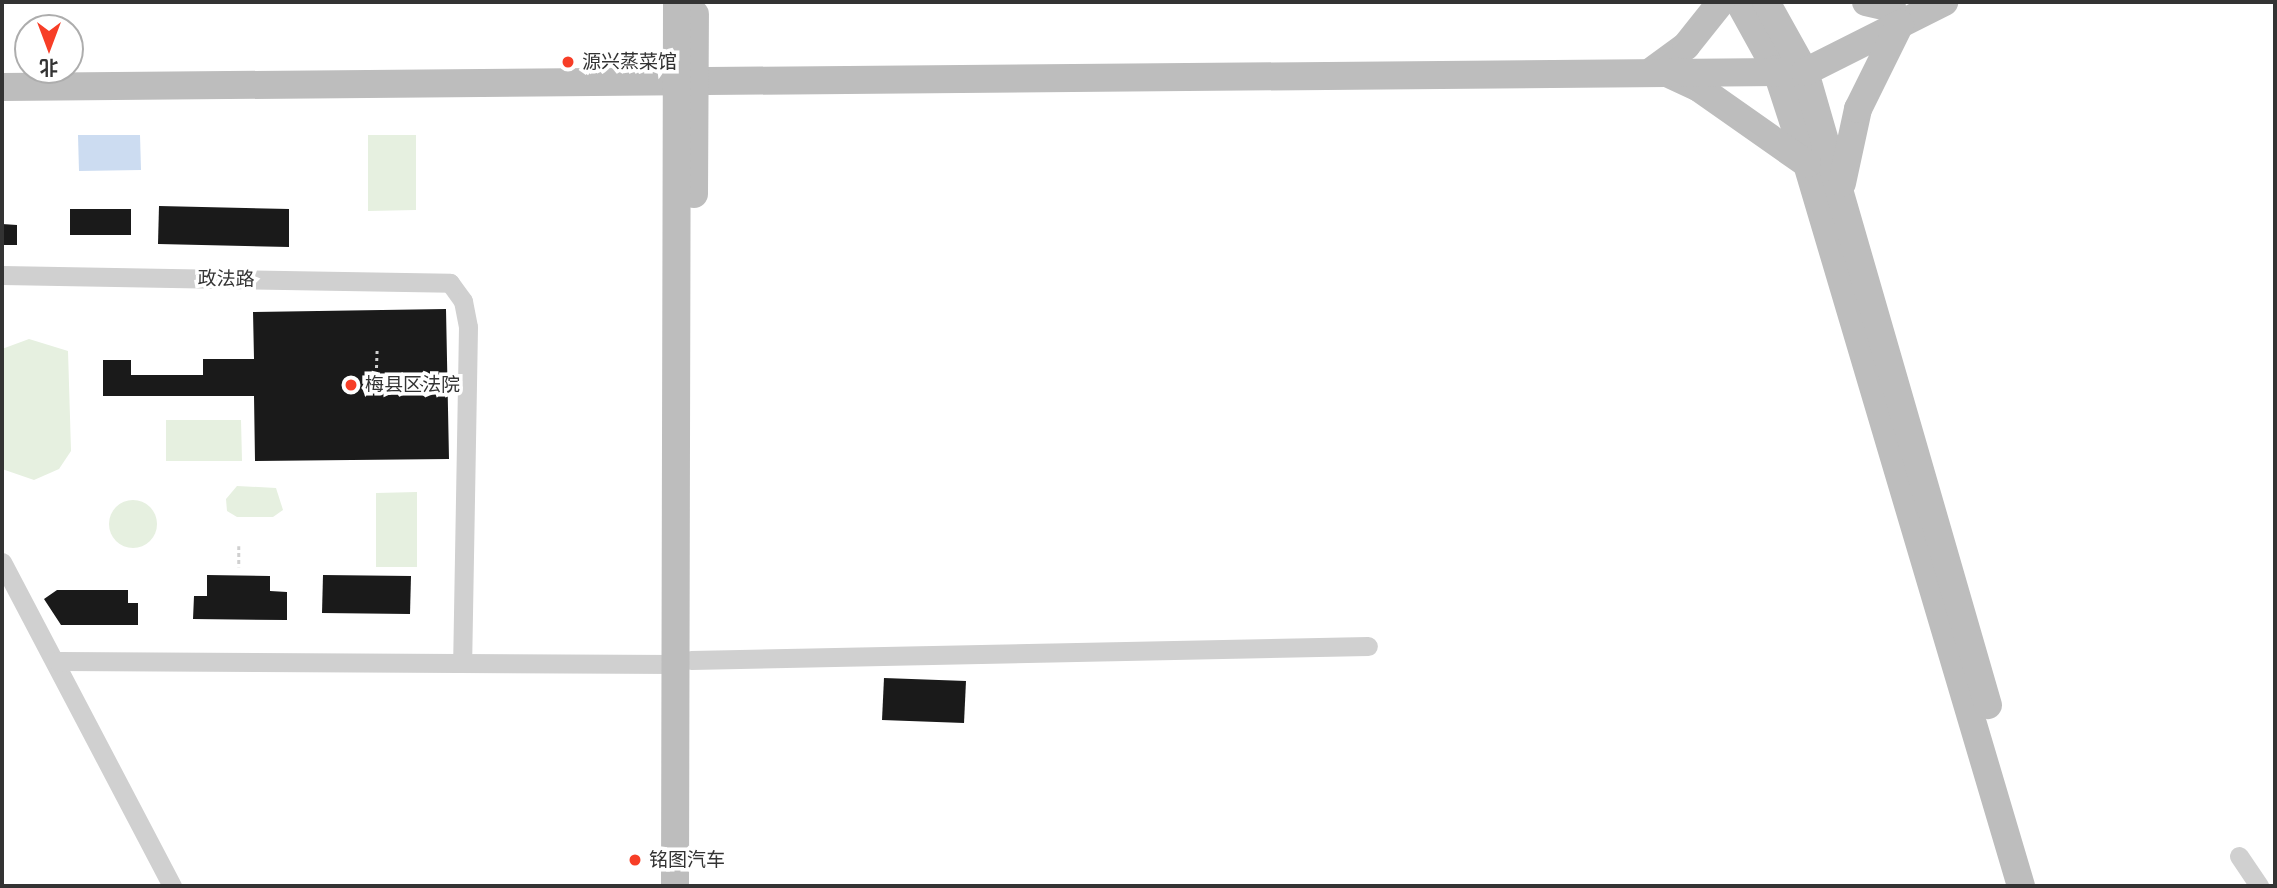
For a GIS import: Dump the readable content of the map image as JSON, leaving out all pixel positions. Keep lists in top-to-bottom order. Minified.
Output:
{"streets":{"street":["政法路"]},"places":["源兴蒸菜馆","梅县区法院","铭图汽车"],"north":"bottom"}
